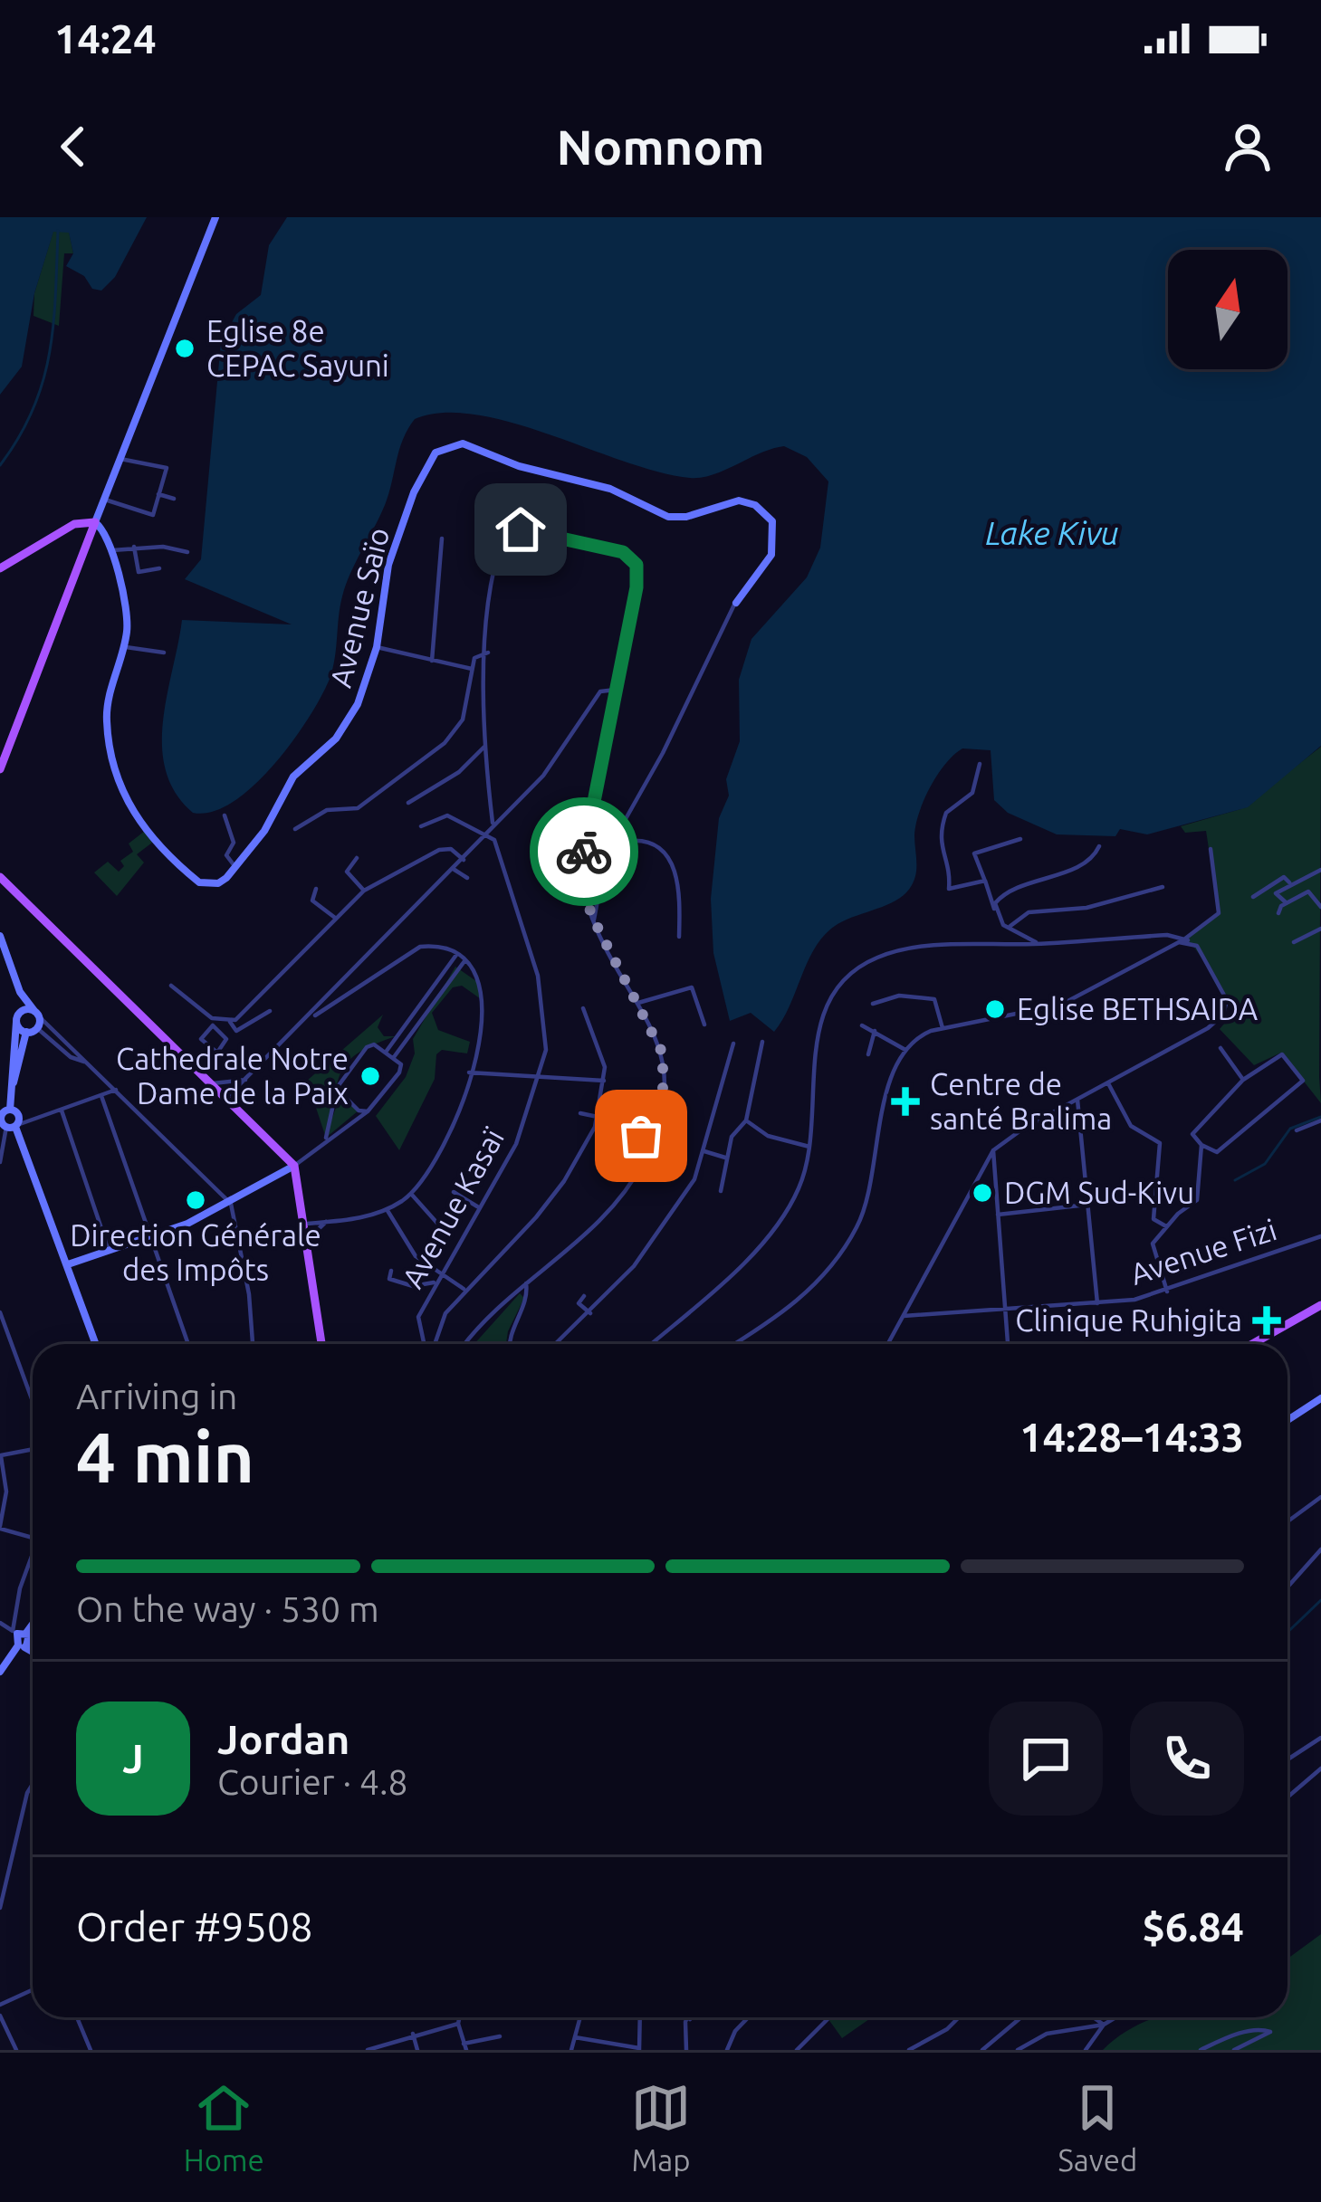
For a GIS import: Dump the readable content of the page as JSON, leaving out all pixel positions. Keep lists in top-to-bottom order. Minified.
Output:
{"streets":{"street":["Avenue Saïo","Avenue Kasaï","Avenue Fizi"]},"water":["Lake Kivu"],"places":{"other":["Eglise 8e CEPAC Sayuni","Eglise BETHSAIDA","Cathedrale Notre Dame de la Paix","DGM Sud-Kivu","Direction Générale des Impôts"],"health":["Centre de santé Bralima","Clinique Ruhigita"]},"north":"top","page":{"status":"14:24","header":"Nomnom","heading":["4 min","Arriving in","14:28–14:33"],"panel":["Jordan","Courier · 4.8","Order #9508","$6.84"],"bar":"On the way · 530 m","round":"J","tabs":["Home","Map","Saved"]}}
